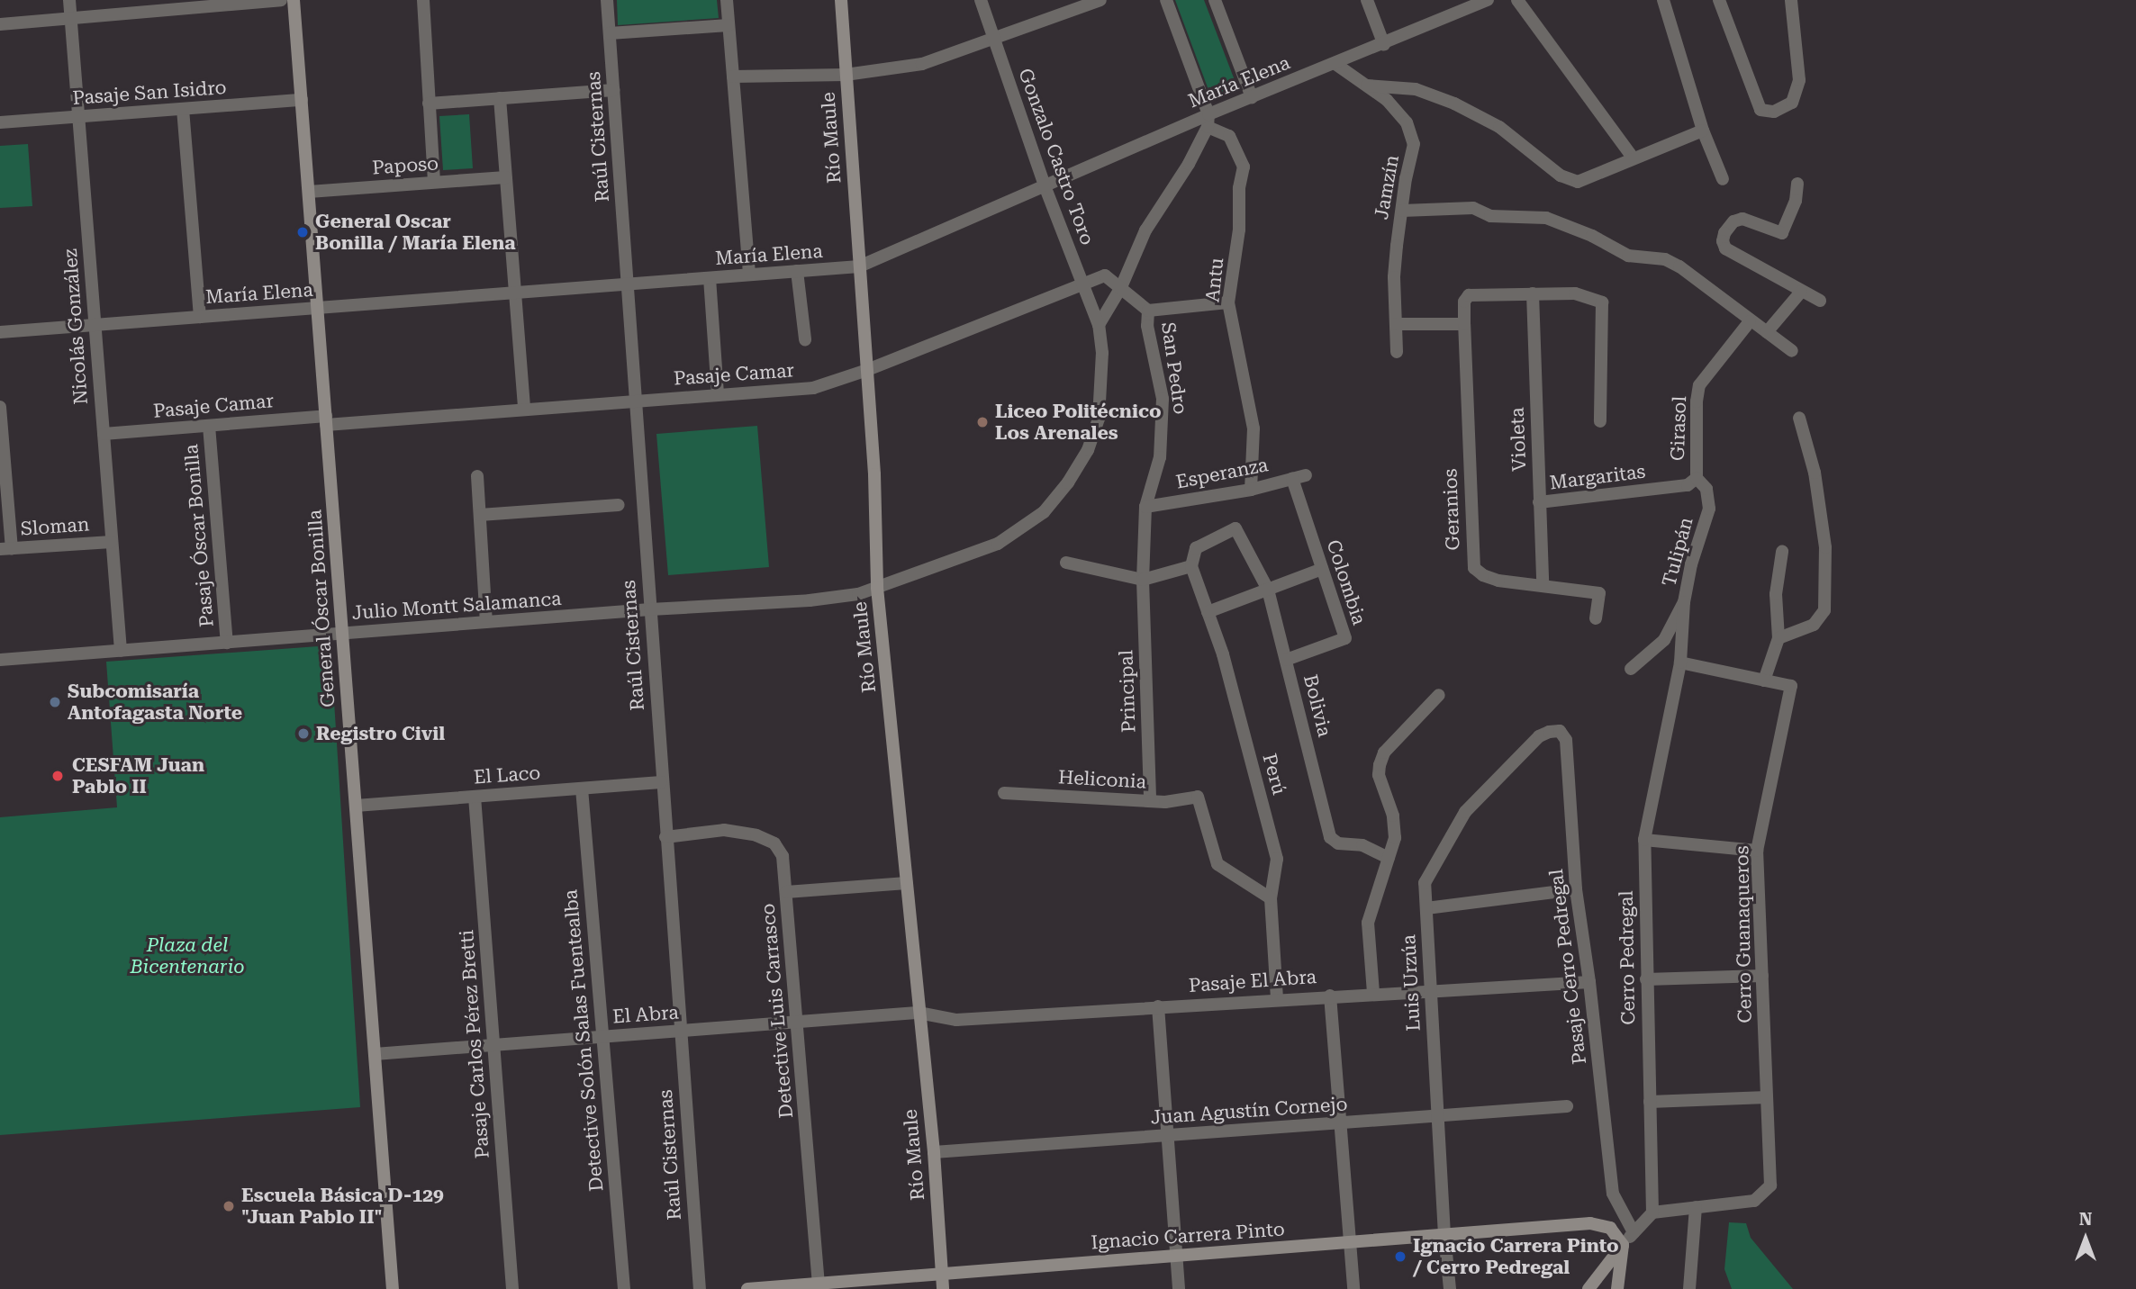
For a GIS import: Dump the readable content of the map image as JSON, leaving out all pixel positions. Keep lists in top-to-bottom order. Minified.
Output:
{"streets":{"street":["María Elena","Pasaje San Isidro","Raúl Cisternas","Río Maule","Gonzalo Castro Toro","Paposo","Jamzín","Antu","Nicolás González","San Pedro","Pasaje Camar","Girasol","Violeta","Esperanza","Margaritas","Geranios","Sloman","Pasaje Óscar Bonilla","Tulipán","Colombia","Julio Montt Salamanca","General Óscar Bonilla","Principal","Bolivia","Perú","El Laco","Heliconia","Cerro Guanaqueros","Cerro Pedregal","Pasaje Cerro Pedregal","Pasaje El Abra","Luis Urzúa","Detective Luis Carrasco","El Abra","Detective Solón Salas Fuentealba","Pasaje Carlos Pérez Bretti","Juan Agustín Cornejo","Ignacio Carrera Pinto"]},"crossings":[["María Elena","Raúl Cisternas"],["María Elena","Río Maule"],["María Elena","Gonzalo Castro Toro"],["María Elena","Jamzín"],["María Elena","Antu"],["María Elena","Nicolás González"],["María Elena","General Óscar Bonilla"],["Pasaje San Isidro","Nicolás González"],["Pasaje San Isidro","General Óscar Bonilla"],["Raúl Cisternas","Pasaje Camar"],["Raúl Cisternas","Julio Montt Salamanca"],["Raúl Cisternas","El Laco"],["Raúl Cisternas","Detective Luis Carrasco"],["Raúl Cisternas","El Abra"],["Río Maule","Gonzalo Castro Toro"],["Río Maule","Pasaje Camar"],["Río Maule","Julio Montt Salamanca"],["Río Maule","Pasaje El Abra"],["Río Maule","El Abra"],["Río Maule","Juan Agustín Cornejo"],["Río Maule","Ignacio Carrera Pinto"],["Gonzalo Castro Toro","Pasaje Camar"],["Gonzalo Castro Toro","Julio Montt Salamanca"],["Paposo","General Óscar Bonilla"],["Antu","Esperanza"],["Nicolás González","Pasaje Camar"],["Nicolás González","Sloman"],["Nicolás González","Julio Montt Salamanca"],["San Pedro","Esperanza"],["San Pedro","Principal"],["Pasaje Camar","Pasaje Óscar Bonilla"],["Pasaje Camar","General Óscar Bonilla"],["Girasol","Margaritas"],["Girasol","Tulipán"],["Violeta","Margaritas"],["Violeta","Geranios"],["Esperanza","Colombia"],["Margaritas","Tulipán"],["Pasaje Óscar Bonilla","Julio Montt Salamanca"],["Tulipán","Cerro Pedregal"],["Colombia","Bolivia"],["Julio Montt Salamanca","General Óscar Bonilla"],["General Óscar Bonilla","El Laco"],["General Óscar Bonilla","El Abra"],["Principal","Heliconia"],["Bolivia","Perú"],["Perú","Heliconia"],["Perú","Pasaje El Abra"],["El Laco","Detective Solón Salas Fuentealba"],["El Laco","Pasaje Carlos Pérez Bretti"],["Pasaje Cerro Pedregal","Pasaje El Abra"],["Pasaje Cerro Pedregal","Luis Urzúa"],["Pasaje El Abra","Luis Urzúa"],["Pasaje El Abra","El Abra"],["Luis Urzúa","Juan Agustín Cornejo"],["Luis Urzúa","Ignacio Carrera Pinto"],["Detective Luis Carrasco","El Abra"],["Detective Luis Carrasco","Ignacio Carrera Pinto"],["El Abra","Detective Solón Salas Fuentealba"],["El Abra","Pasaje Carlos Pérez Bretti"]],"parks":["Plaza del Bicentenario"],"places":["General Oscar Bonilla / María Elena","Liceo Politécnico Los Arenales","Subcomisaría Antofagasta Norte","Registro Civil","CESFAM Juan Pablo II","Escuela Básica D-129 \"Juan Pablo II\"","Ignacio Carrera Pinto / Cerro Pedregal"],"north":"top"}
